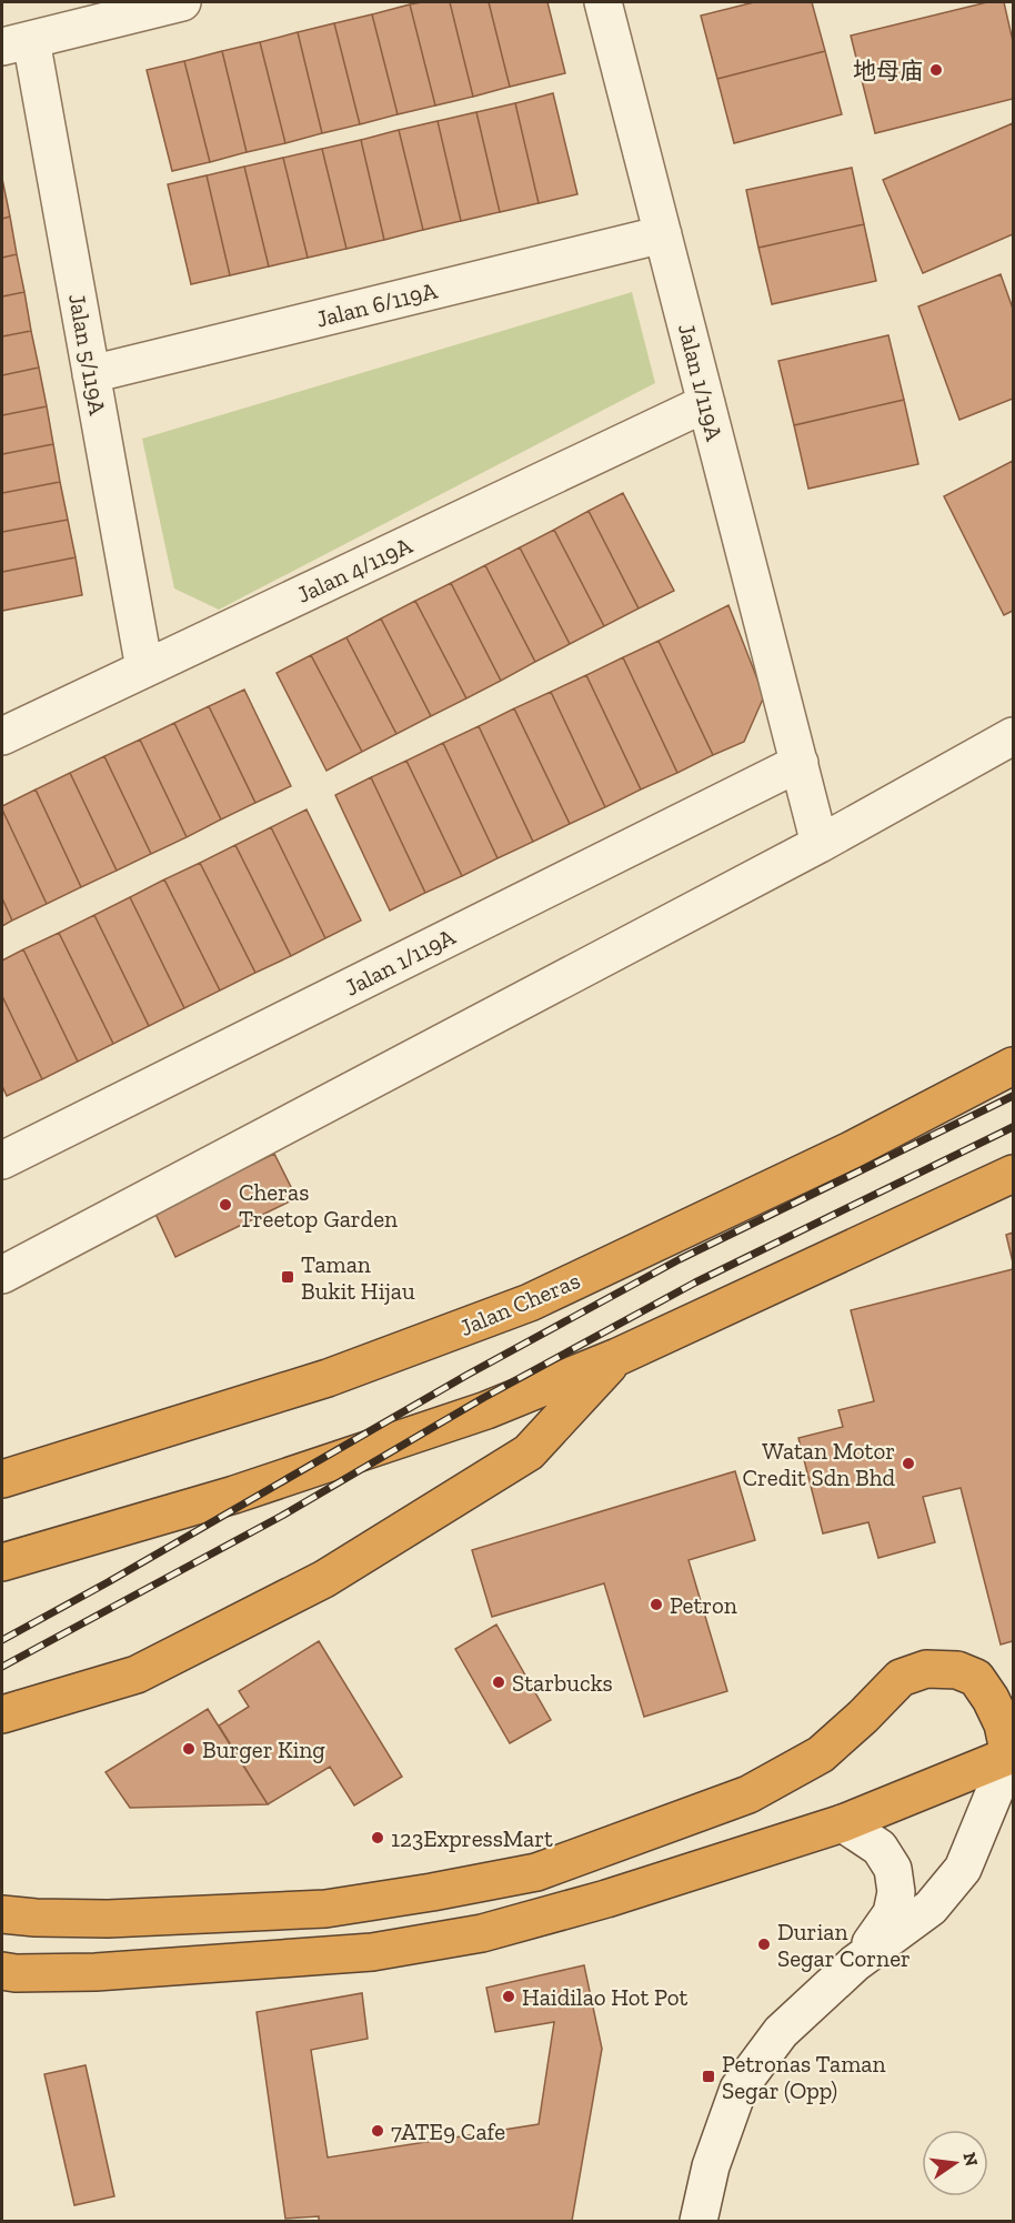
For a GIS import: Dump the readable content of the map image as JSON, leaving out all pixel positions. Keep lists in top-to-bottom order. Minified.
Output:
{"streets":{"highway":["Jalan Cheras"],"street":["Jalan 6/119A","Jalan 5/119A","Jalan 1/119A","Jalan 4/119A"]},"crossings":[["Jalan 6/119A","Jalan 5/119A"],["Jalan 6/119A","Jalan 1/119A"],["Jalan 5/119A","Jalan 4/119A"],["Jalan 1/119A","Jalan 4/119A"]],"places":{"other":["地母庙","Cheras Treetop Garden","Watan Motor Credit Sdn Bhd","Petron","Starbucks","Burger King","123ExpressMart","Durian Segar Corner","Haidilao Hot Pot","7ATE9 Cafe"],"transit":["Taman Bukit Hijau","Petronas Taman Segar (Opp)"]},"north":"right"}
